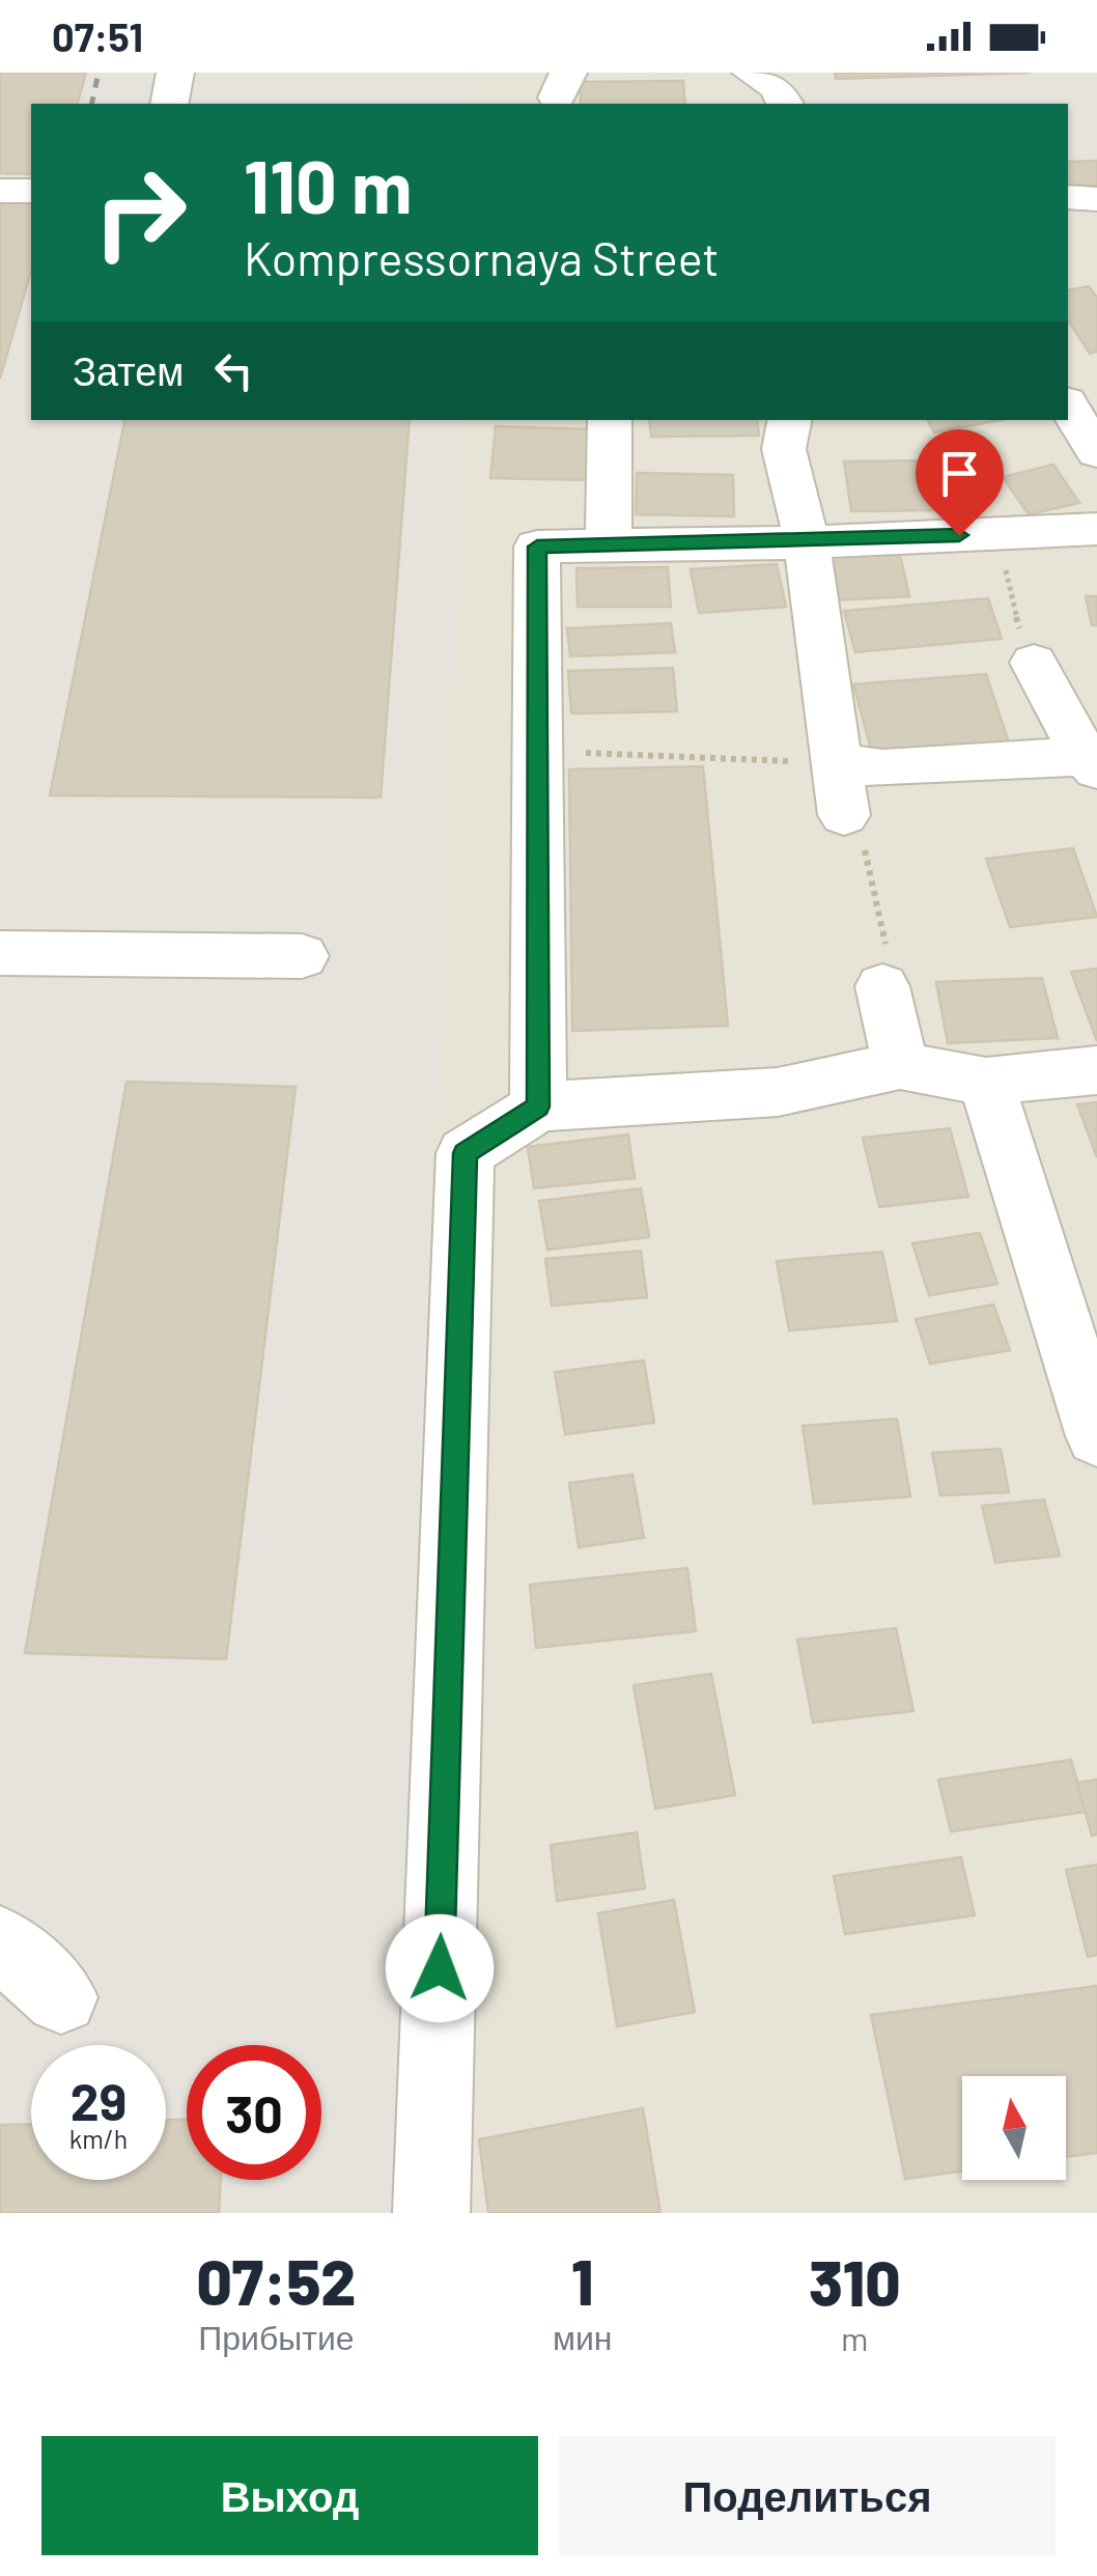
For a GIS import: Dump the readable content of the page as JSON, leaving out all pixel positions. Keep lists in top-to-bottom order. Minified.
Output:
{"north":"top","page":{"status":"07:51","turn":["110 m","Kompressornaya Street"],"then":"Затем","speed":"29 km/h","limit":"30","eta":["07:52","Прибытие","1","мин","310","m"],"buttons":["Выход","Поделиться"]}}
